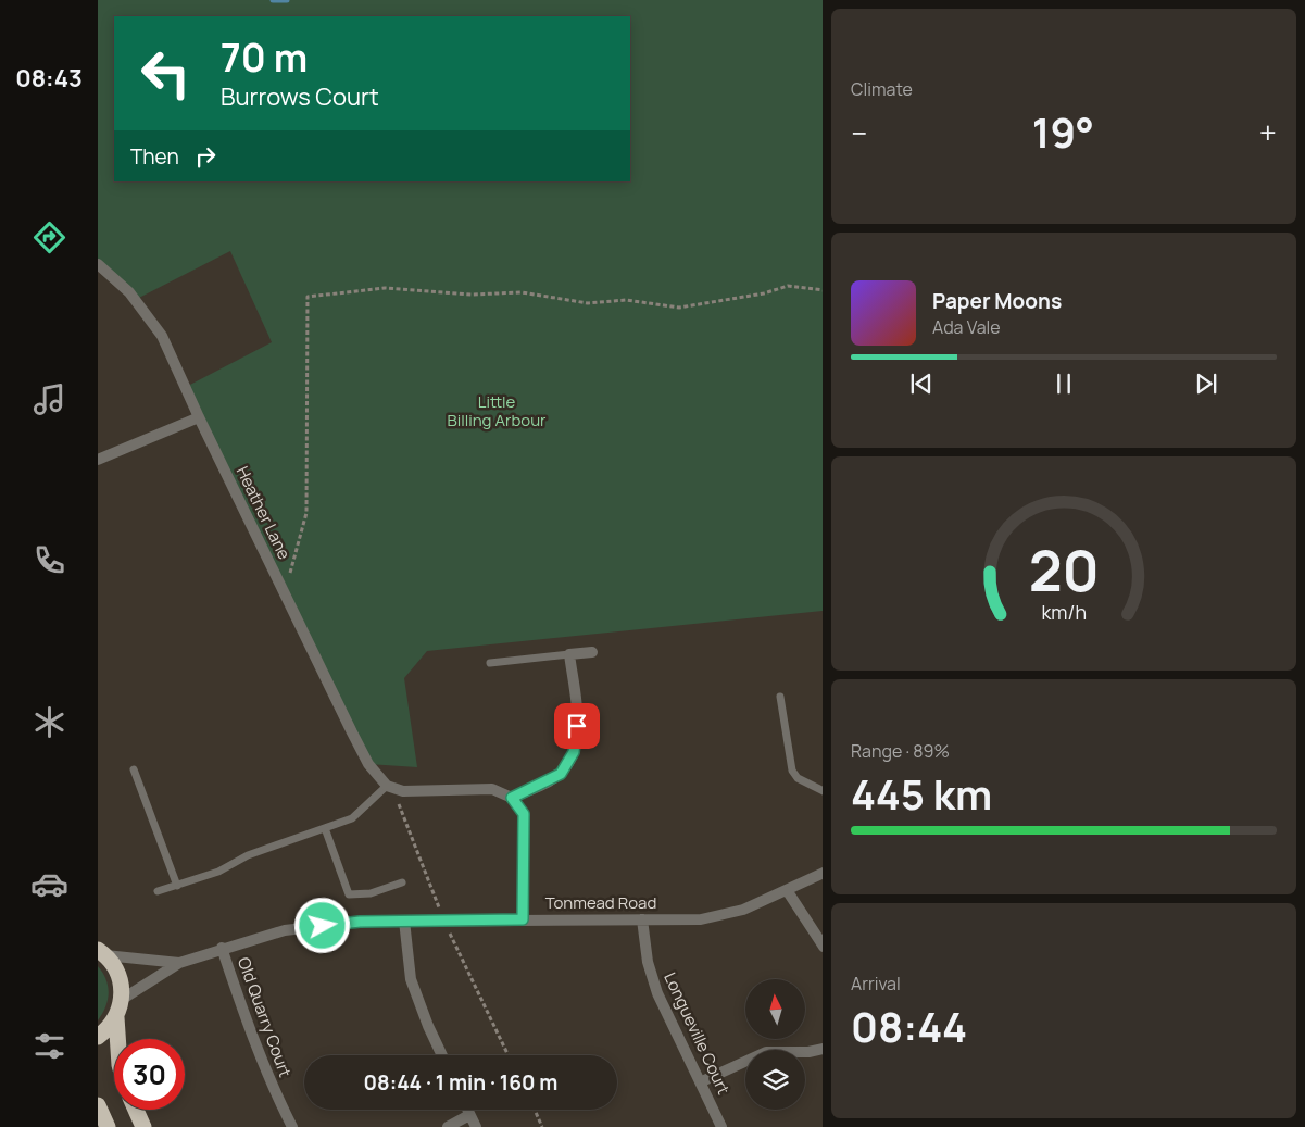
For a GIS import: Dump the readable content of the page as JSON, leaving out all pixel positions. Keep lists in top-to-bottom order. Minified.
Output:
{"streets":{"street":["Heather Lane","Tonmead Road","Old Quarry Court","Longueville Court"]},"crossings":[["Tonmead Road","Old Quarry Court"],["Tonmead Road","Longueville Court"]],"parks":["Little Billing Arbour"],"north":"top","page":{"tabs":"08:43","tile":["Climate",["Range · 89%","445 km"],["Arrival","08:44"]],"turn":["70 m","Burrows Court"],"heat":["−","19°","+"],"then":"Then","song":["Paper Moons","Ada Vale"],"limit":"30","trip":"08:44 · 1 min · 160 m","gauge":["20","km/h"]}}
